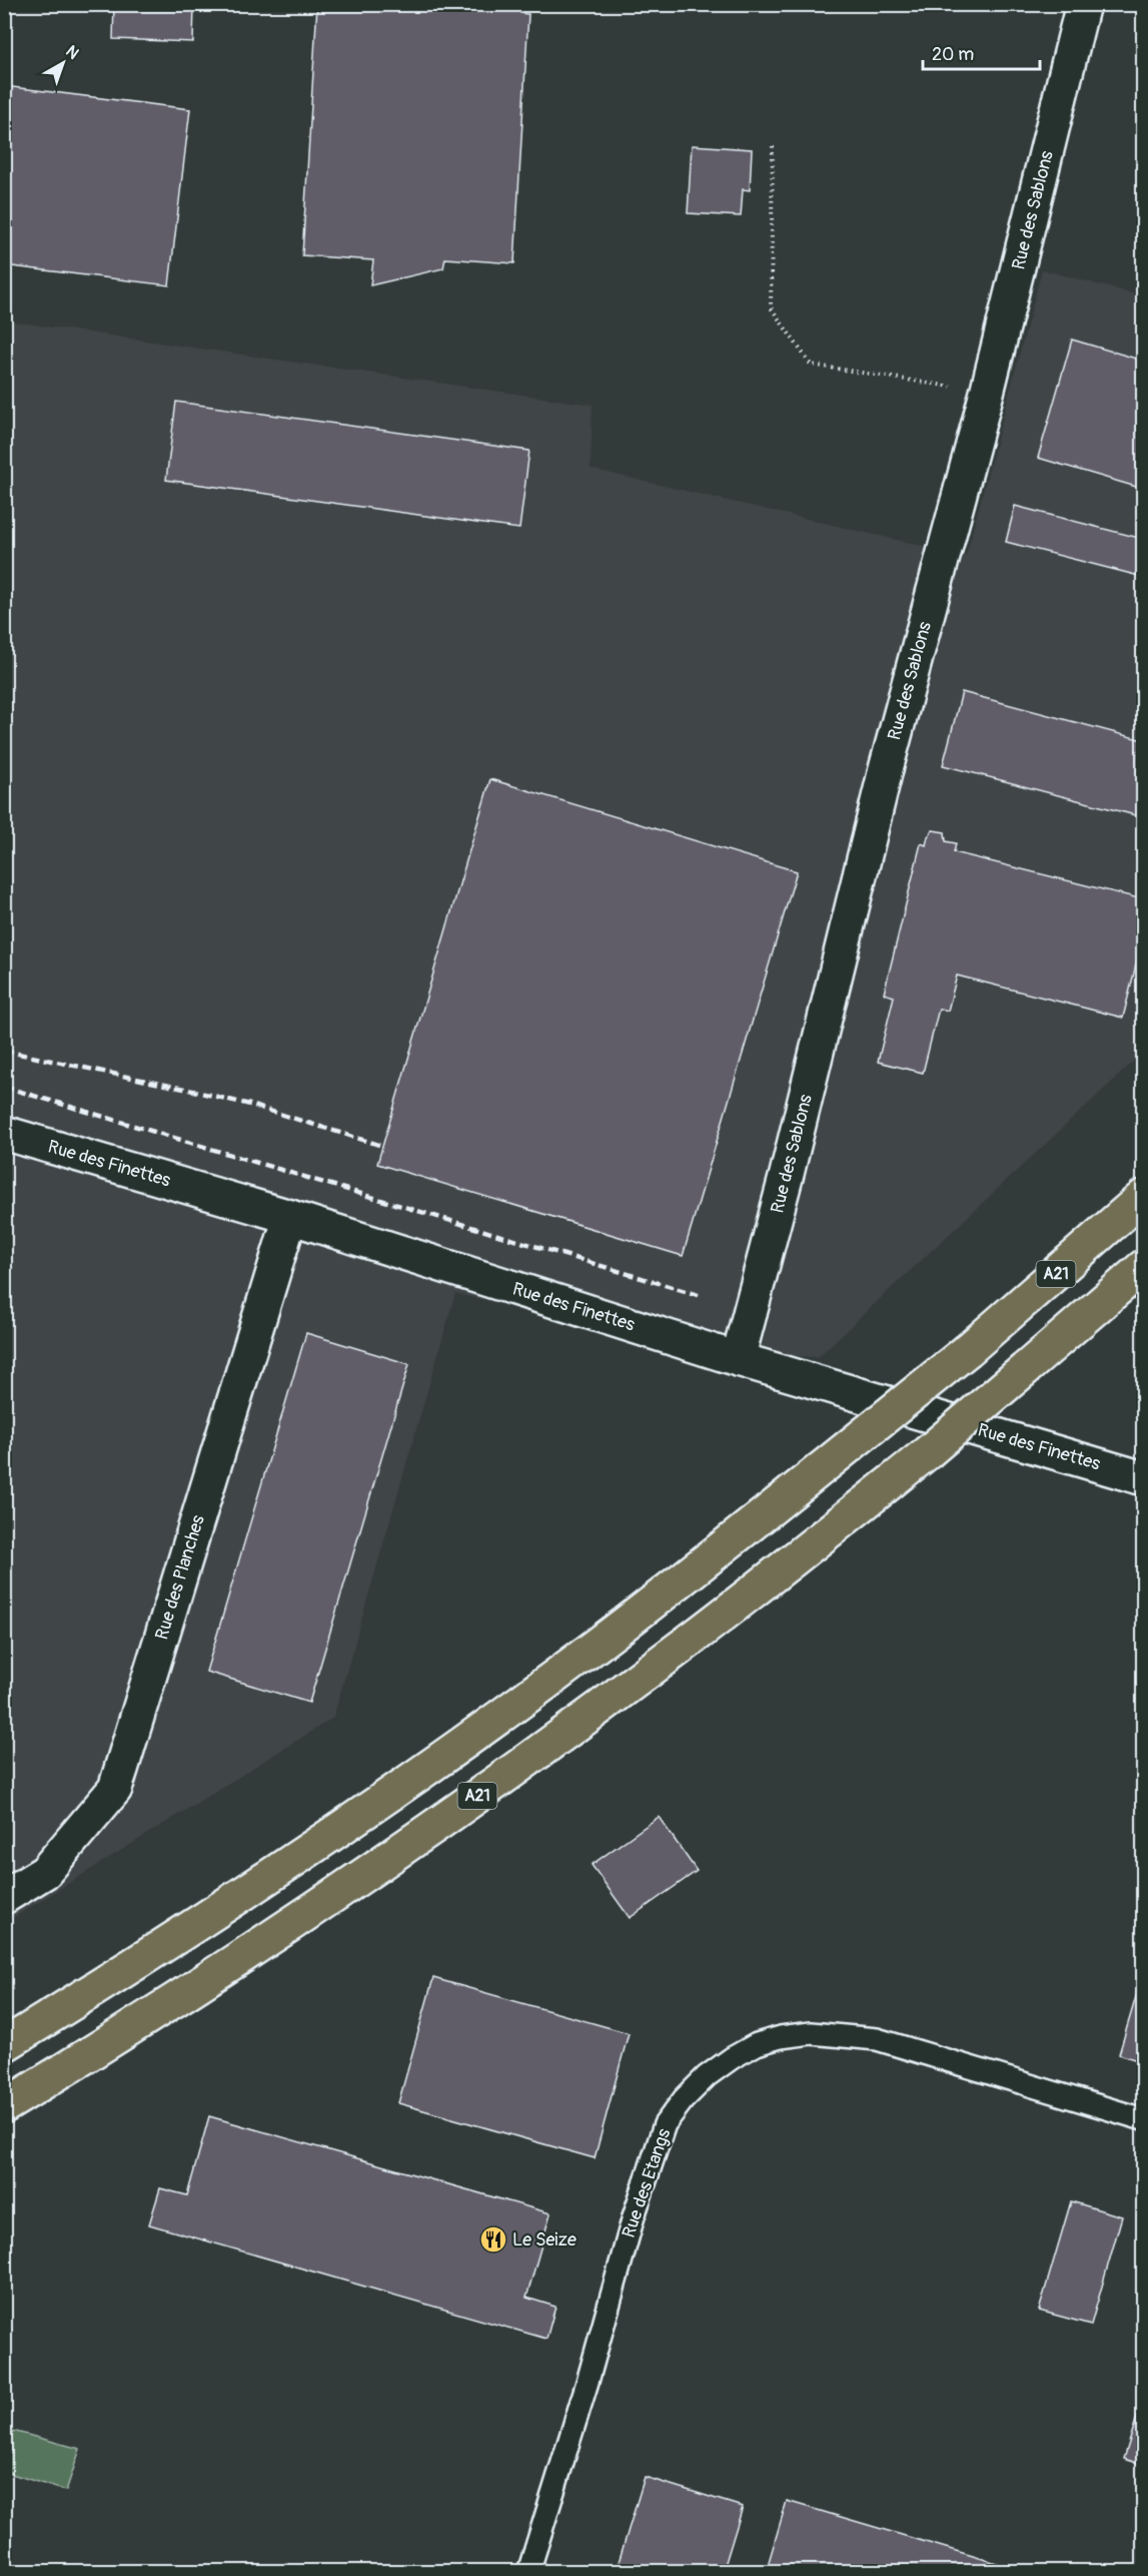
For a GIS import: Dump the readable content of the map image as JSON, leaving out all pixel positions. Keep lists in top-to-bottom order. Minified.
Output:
{"streets":{"highway":["A21"],"street":["Rue des Sablons","Rue des Finettes","Rue des Planches"],"lane":["Rue des Etangs"]},"crossings":[["Rue des Sablons","Rue des Finettes"],["Rue des Finettes","Rue des Planches"]],"places":{"restaurant":["Le Seize"]},"scale_bar":"20 m","north":"top right"}
